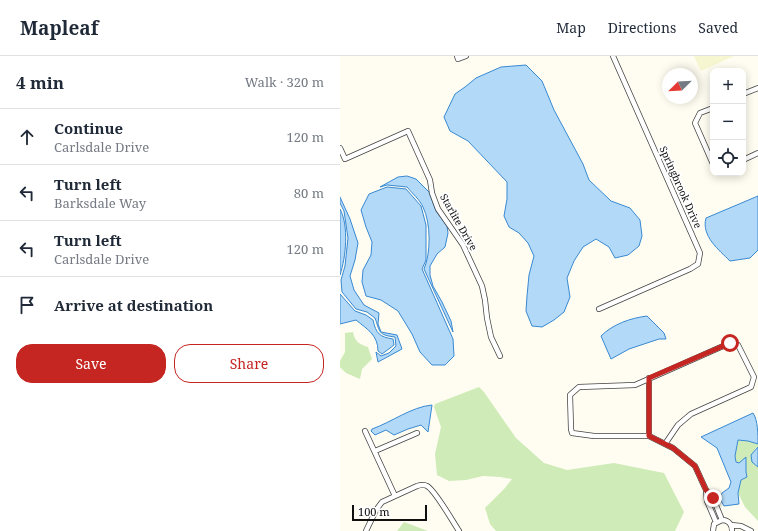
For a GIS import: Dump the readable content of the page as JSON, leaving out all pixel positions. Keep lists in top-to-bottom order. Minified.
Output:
{"streets":{"street":["Springbrook Drive","Starlite Drive"]},"scale_bar":"100 m","north":"bottom left","page":{"header":"Mapleaf","nav":["Map","Directions","Saved"],"heading":["4 min","Walk · 320 m"],"map_buttons":["+","−"],"list":[["Continue","Carlsdale Drive","120 m"],["Turn left","Barksdale Way","80 m"],["Turn left","Carlsdale Drive","120 m"],"Arrive at destination"],"buttons":["Save","Share"],"scale":"100 m"}}
